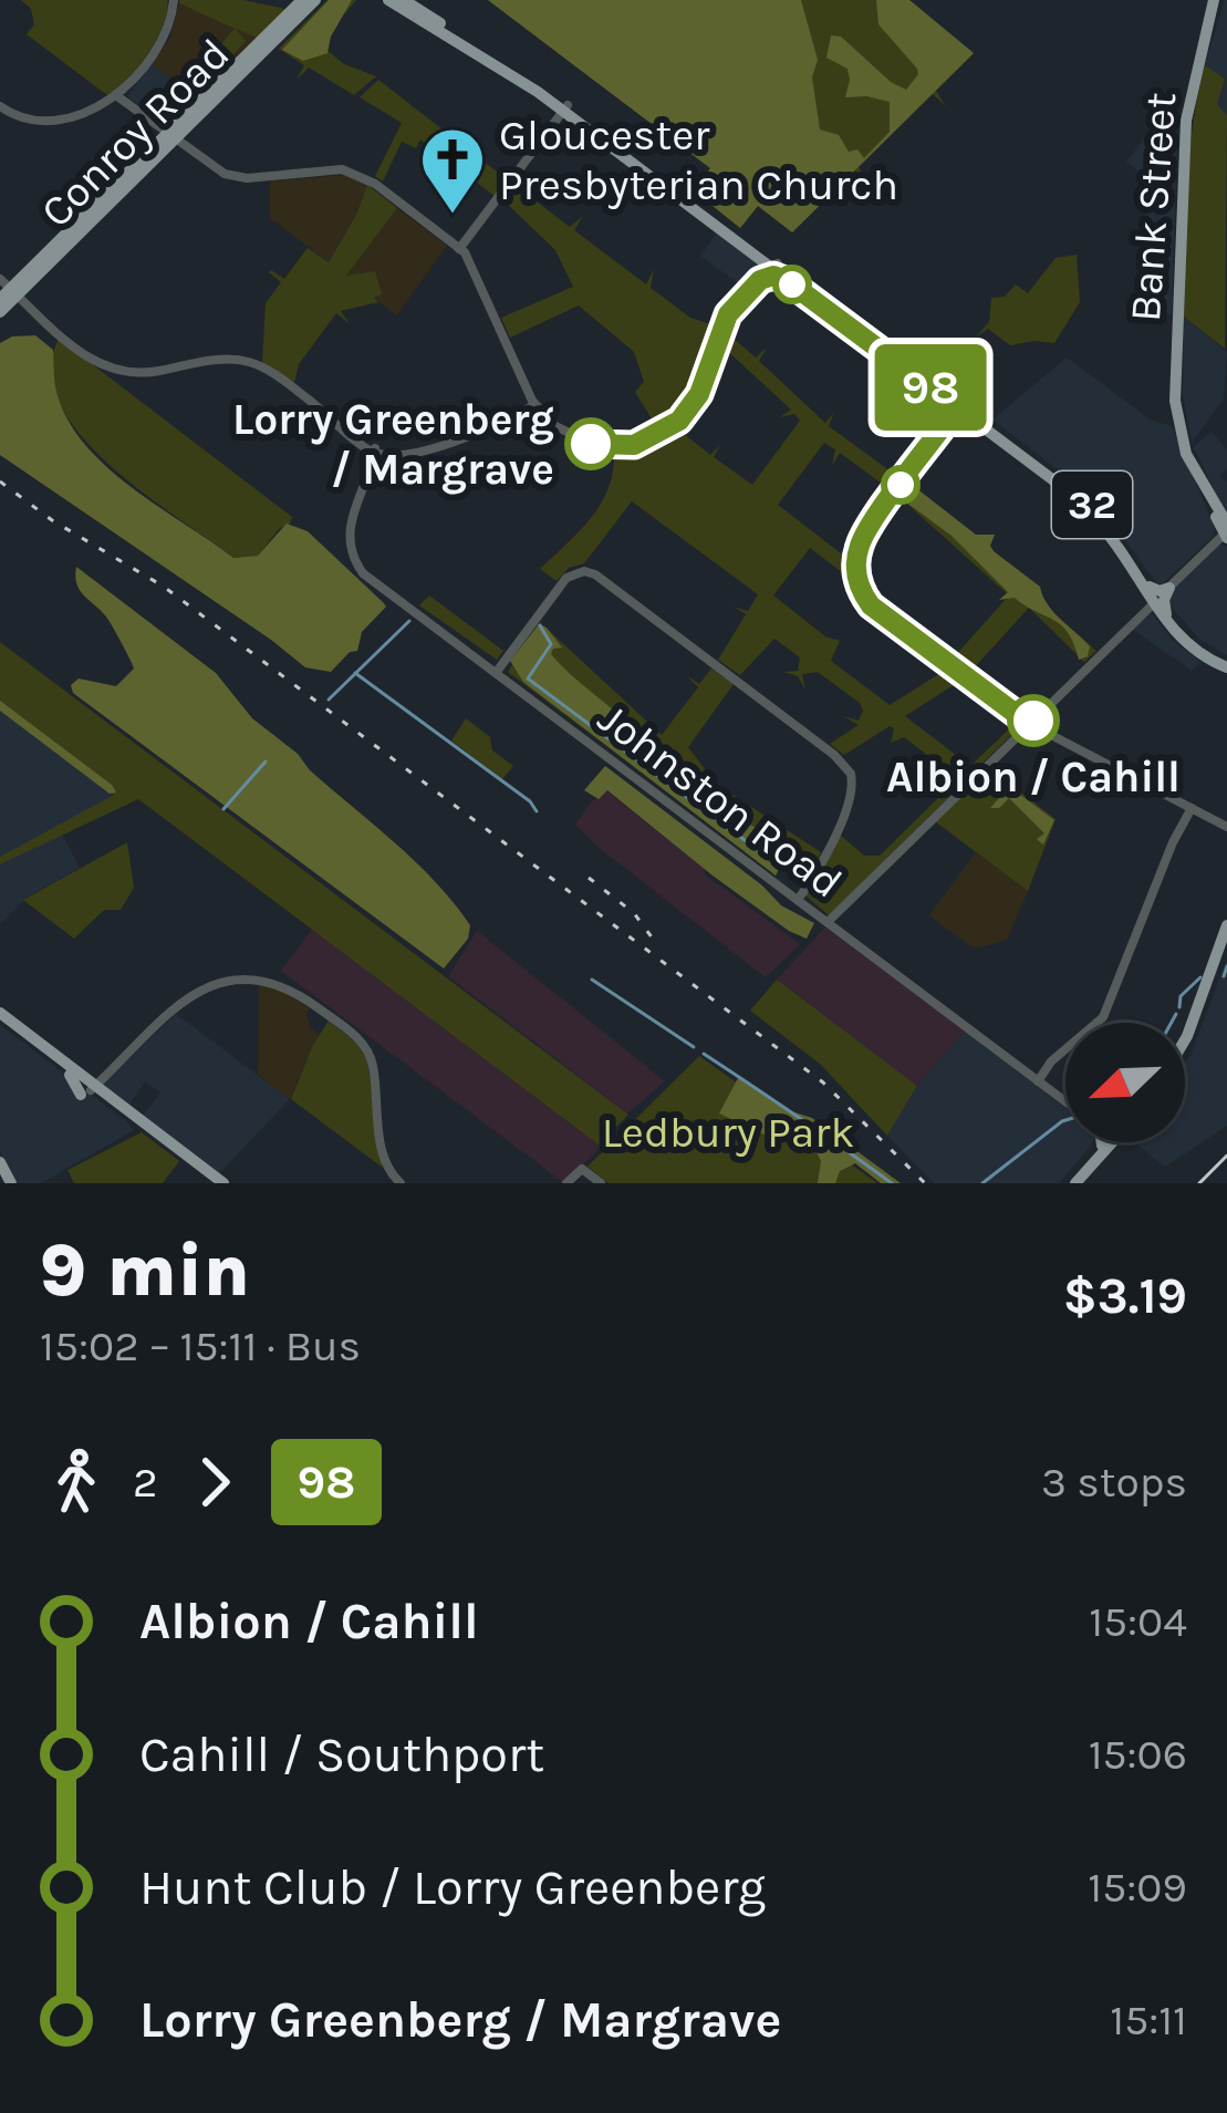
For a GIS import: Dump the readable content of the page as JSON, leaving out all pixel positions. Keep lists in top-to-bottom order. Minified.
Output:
{"streets":{"main road":["Conroy Road","Bank Street","32"],"street":["Johnston Road"]},"parks":["Ledbury Park"],"places":{"church":["Gloucester Presbyterian Church"],"other":["Lorry Greenberg / Margrave","Albion / Cahill"]},"lines":["bus line 98"],"north":"bottom left","page":{"on_map":"98","heading":["9 min","15:02 – 15:11 · Bus","$3.19"],"legs":["2","98","3 stops"],"list":[{"name":"Albion / Cahill","value":"15:04"},{"name":"Cahill / Southport","value":"15:06"},{"name":"Hunt Club / Lorry Greenberg","value":"15:09"},{"name":"Lorry Greenberg / Margrave","value":"15:11"}]}}
